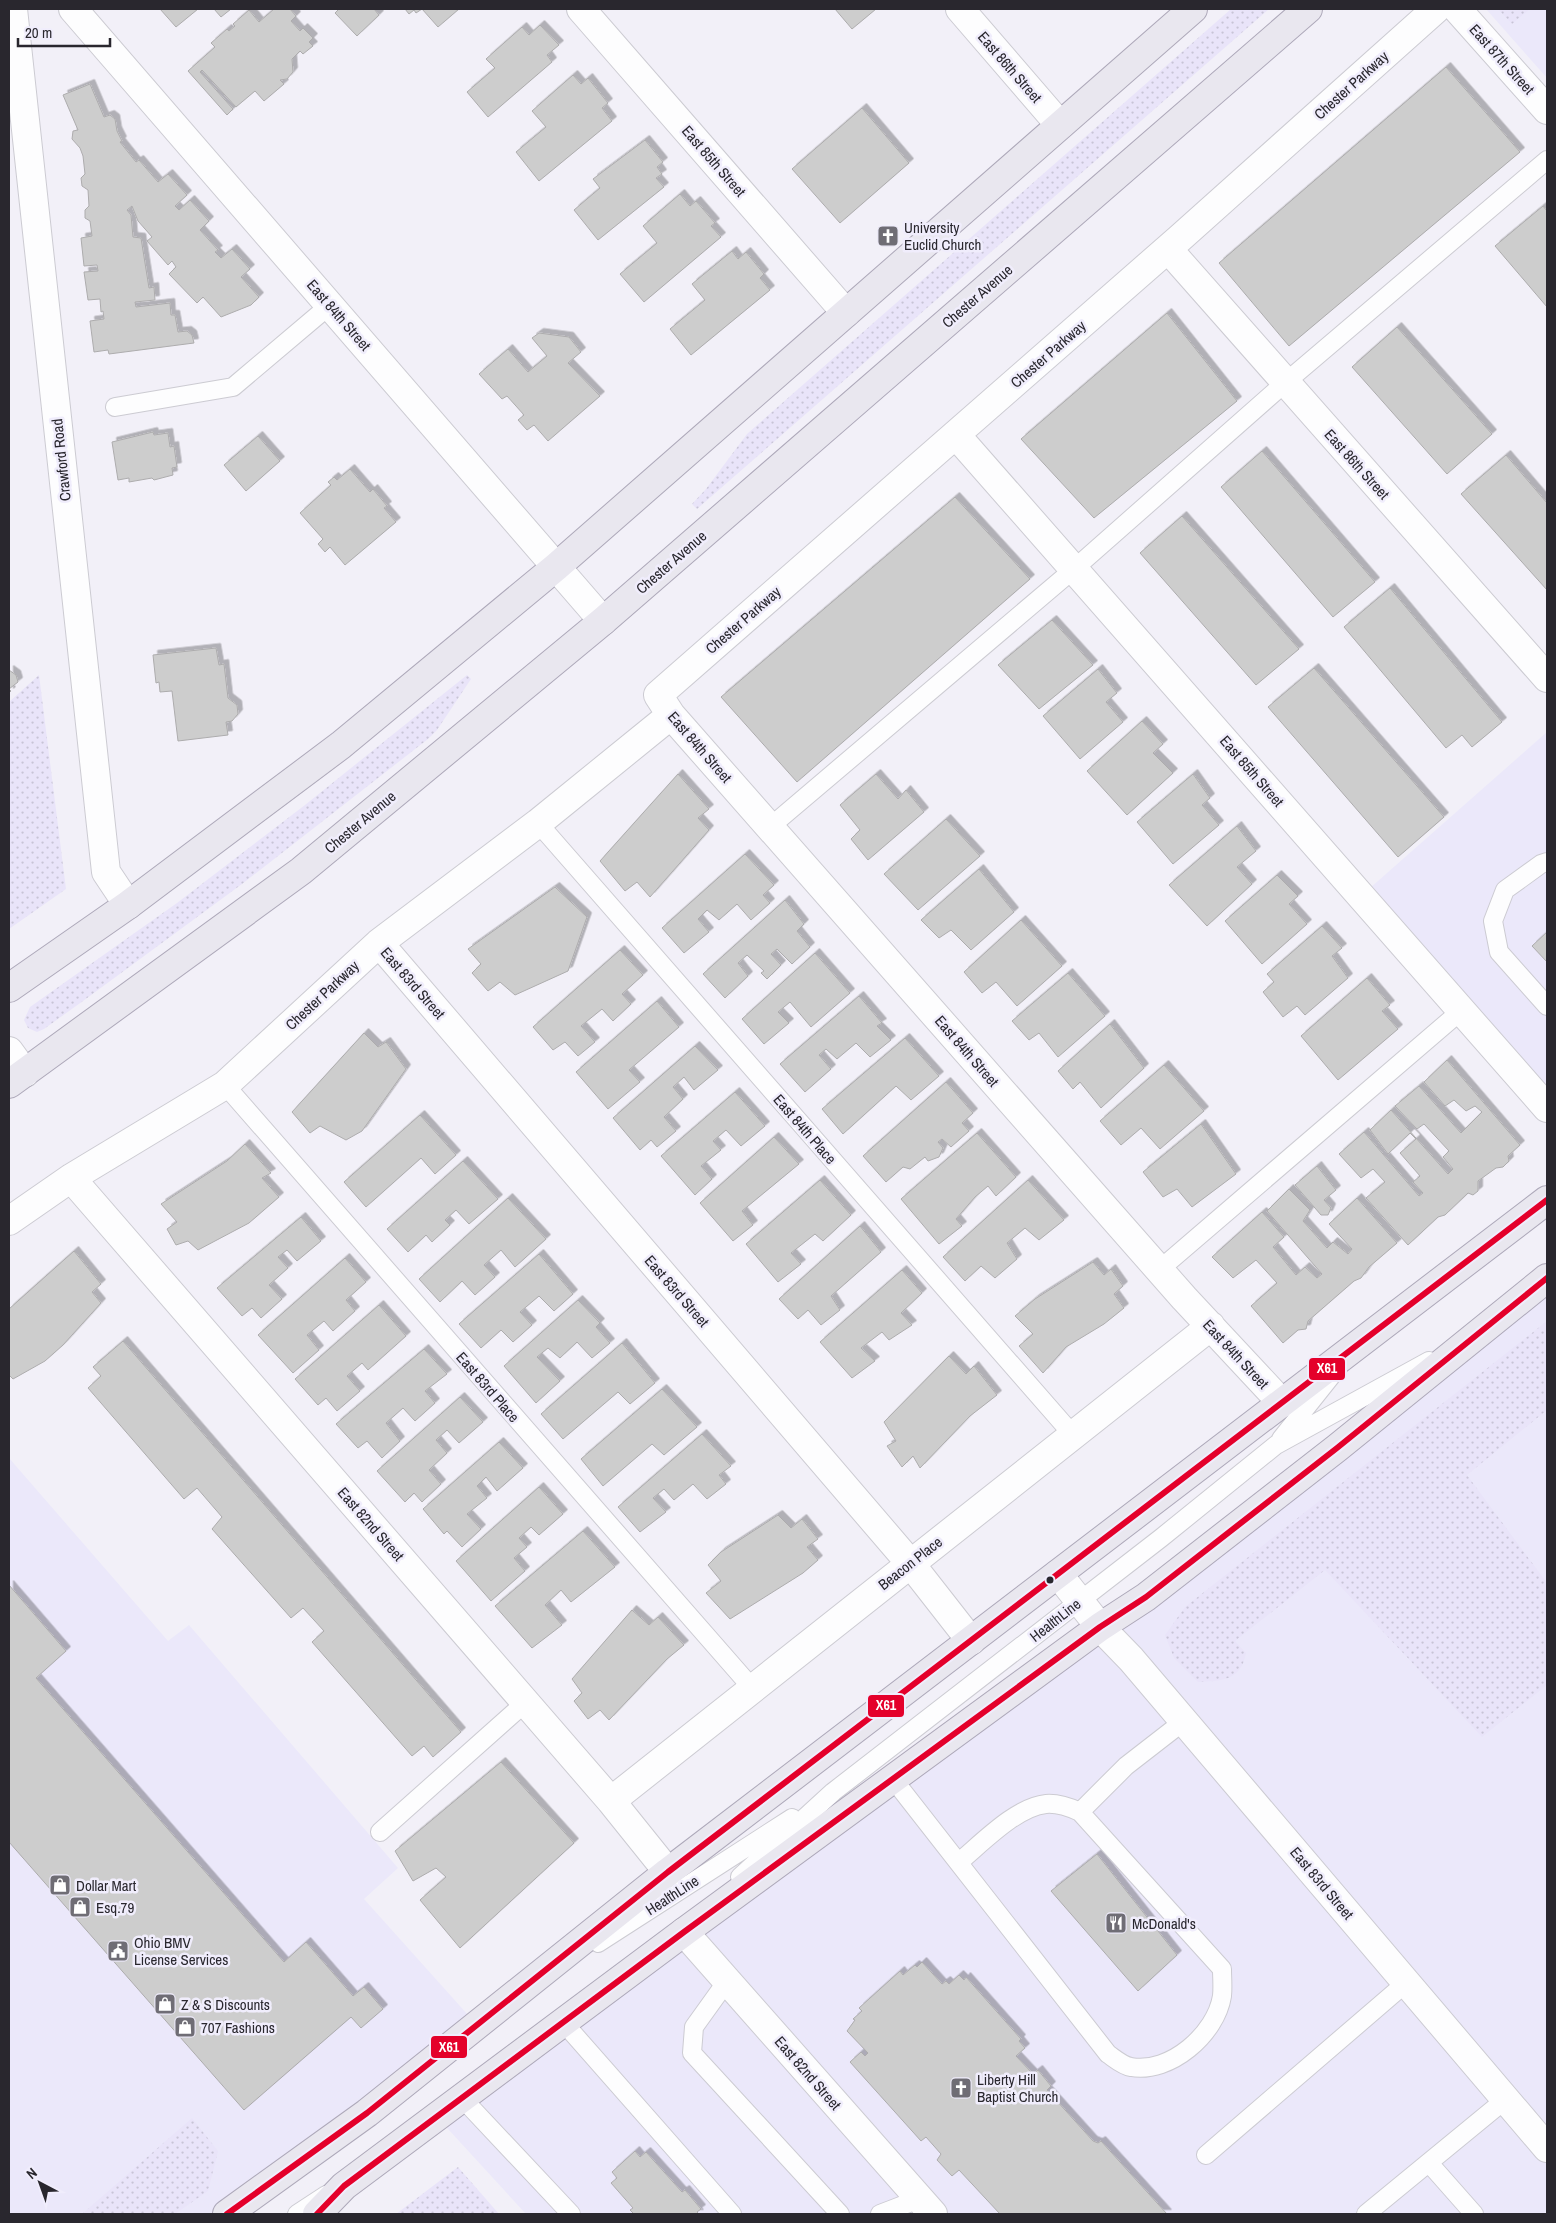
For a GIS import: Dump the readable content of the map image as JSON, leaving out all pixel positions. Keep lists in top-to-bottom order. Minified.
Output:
{"streets":{"main road":["Chester Avenue"],"street":["East 87th Street","East 86th Street","Chester Parkway","East 85th Street","East 84th Street","Crawford Road","East 83rd Street","East 82nd Street","Beacon Place"],"lane":["East 84th Place","East 83rd Place","HealthLine"]},"crossings":[["East 86th Street","Chester Parkway"],["Chester Parkway","East 85th Street"],["Chester Parkway","East 84th Street"],["Chester Parkway","East 83rd Street"],["Chester Parkway","East 84th Place"],["Chester Parkway","East 83rd Place"],["Chester Parkway","East 82nd Street"],["Chester Avenue","East 84th Street"],["East 84th Street","Beacon Place"],["East 83rd Street","Beacon Place"],["East 83rd Street","HealthLine"],["East 84th Place","Beacon Place"],["East 83rd Place","Beacon Place"],["East 82nd Street","Beacon Place"],["East 82nd Street","HealthLine"]],"places":{"church":["University Euclid Church","Liberty Hill Baptist Church"],"shop":["Dollar Mart","Esq.79","Z & S Discounts","707 Fashions"],"restaurant":["McDonald's"],"public building":["Ohio BMV License Services"]},"lines":["transit line X61"],"scale_bar":"20 m","north":"top left"}
